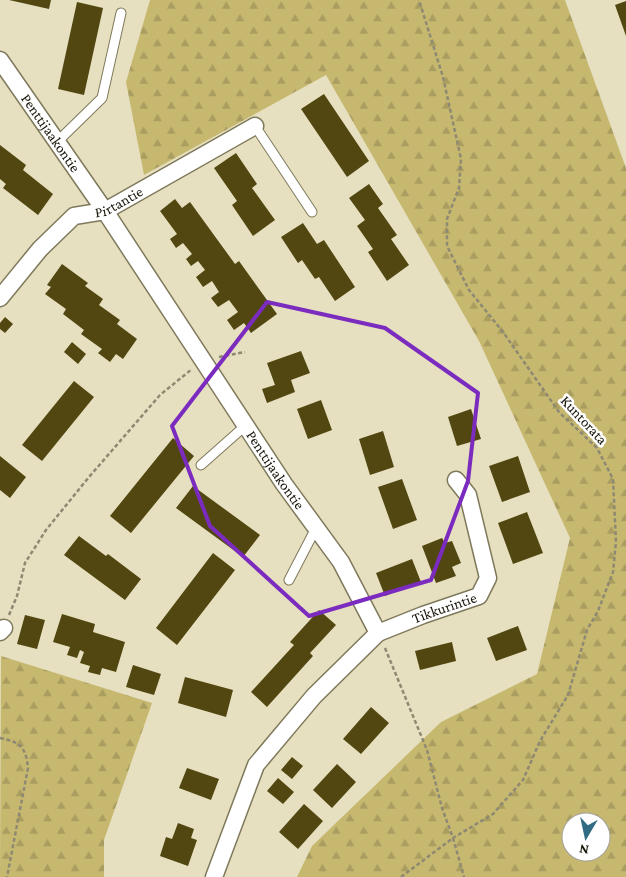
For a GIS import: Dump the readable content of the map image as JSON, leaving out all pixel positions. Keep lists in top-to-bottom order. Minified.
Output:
{"streets":{"street":["Penttijaakontie","Pirtantie","Tikkurintie"],"path":["Kuntorata"]},"crossings":[["Penttijaakontie","Pirtantie"],["Penttijaakontie","Tikkurintie"]],"north":"bottom"}
